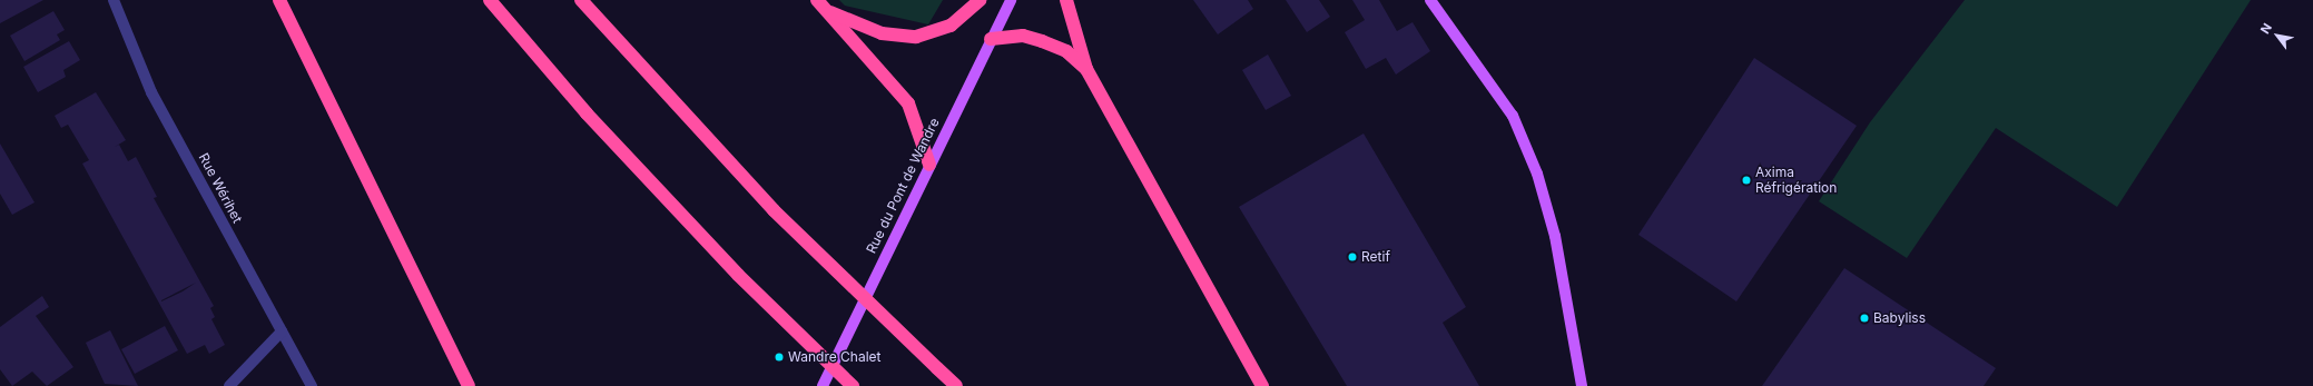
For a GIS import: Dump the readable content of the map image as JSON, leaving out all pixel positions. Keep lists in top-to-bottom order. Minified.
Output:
{"streets":{"main road":["Rue du Pont de Wandre"],"street":["Rue Wérihet"]},"places":["Axima Réfrigération","Retif","Babyliss","Wandre Chalet"],"north":"top left"}
